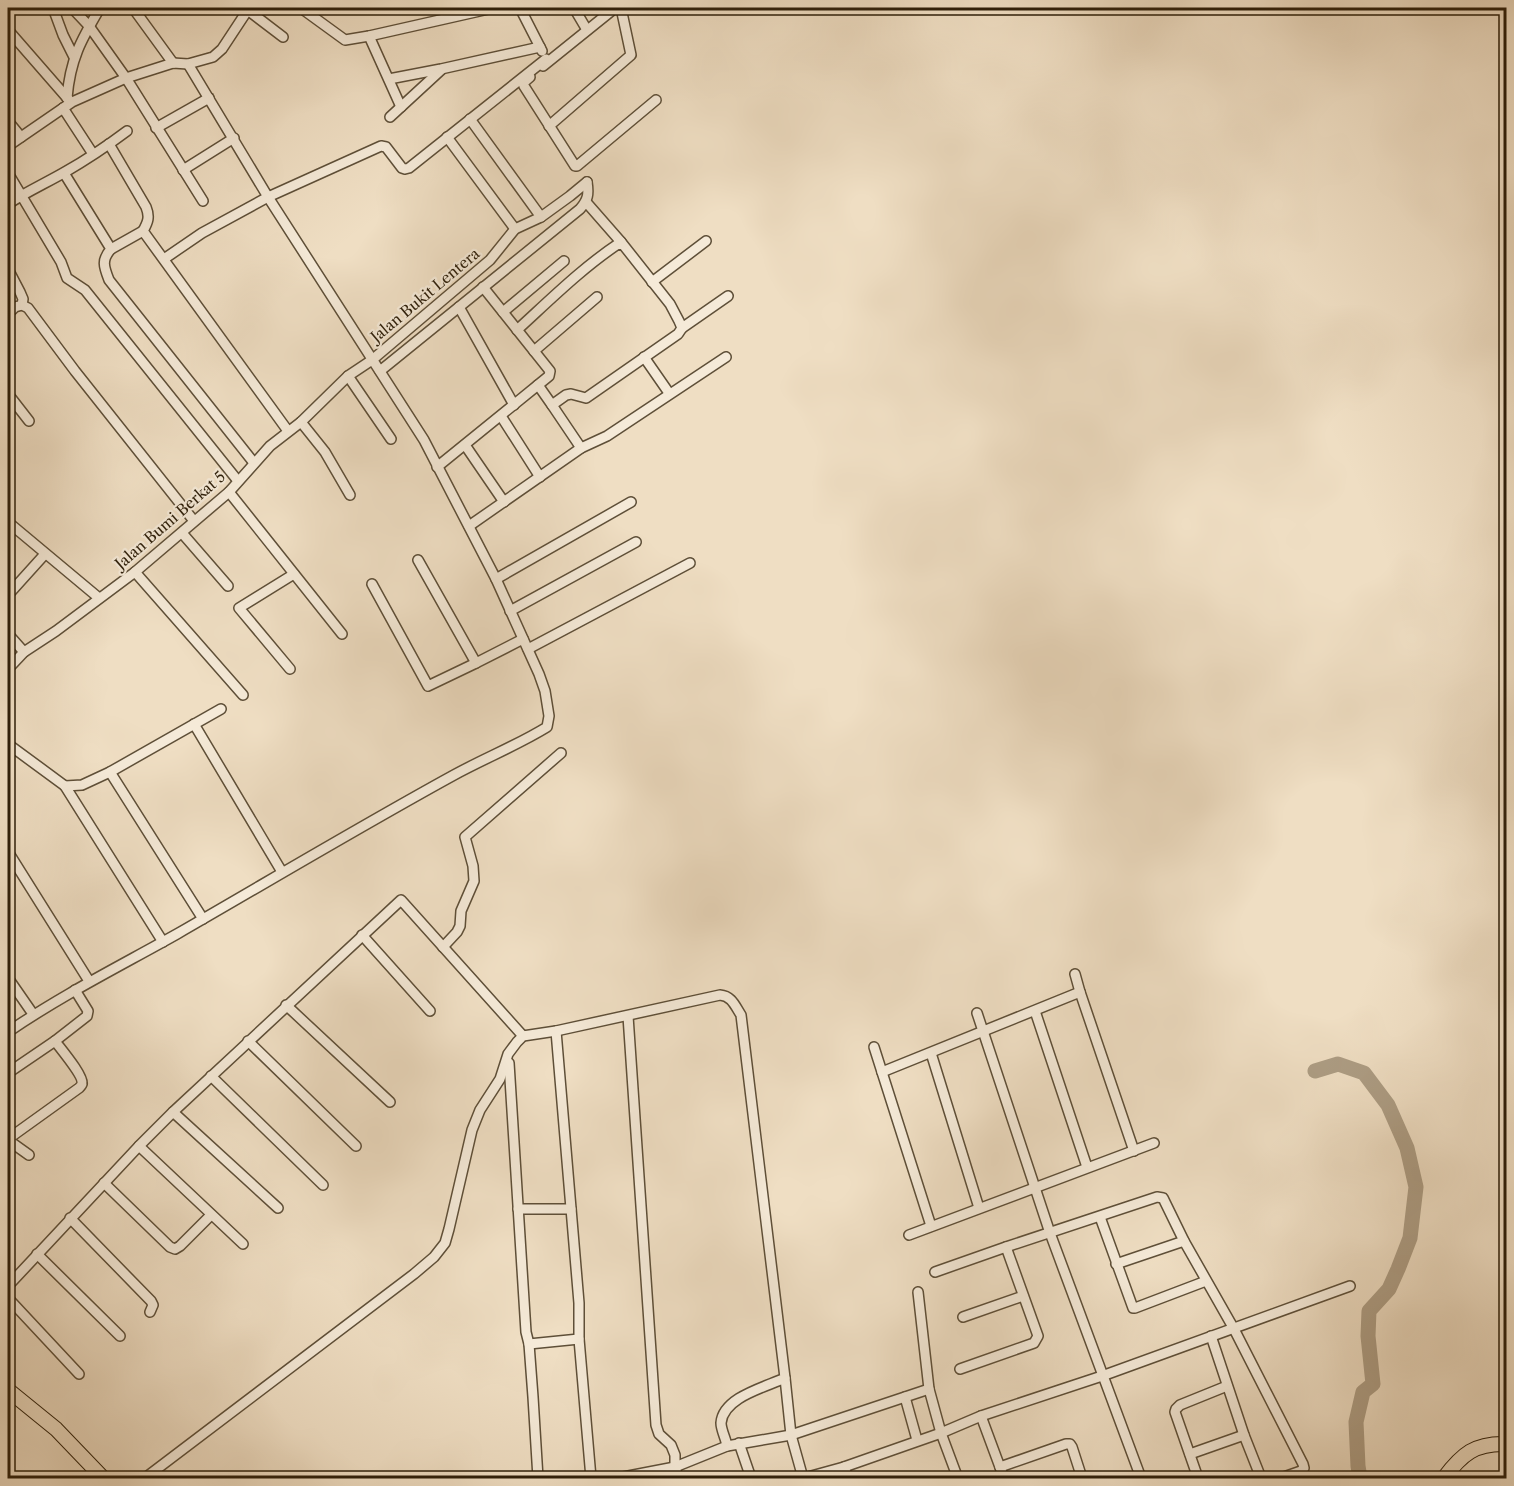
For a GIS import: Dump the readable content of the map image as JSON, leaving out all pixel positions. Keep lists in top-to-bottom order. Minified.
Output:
{"streets":{"street":["Jalan Bukit Lentera","Jalan Bumi Berkat 5"]},"crossings":[["Jalan Bukit Lentera","Jalan Bumi Berkat 5"]]}
